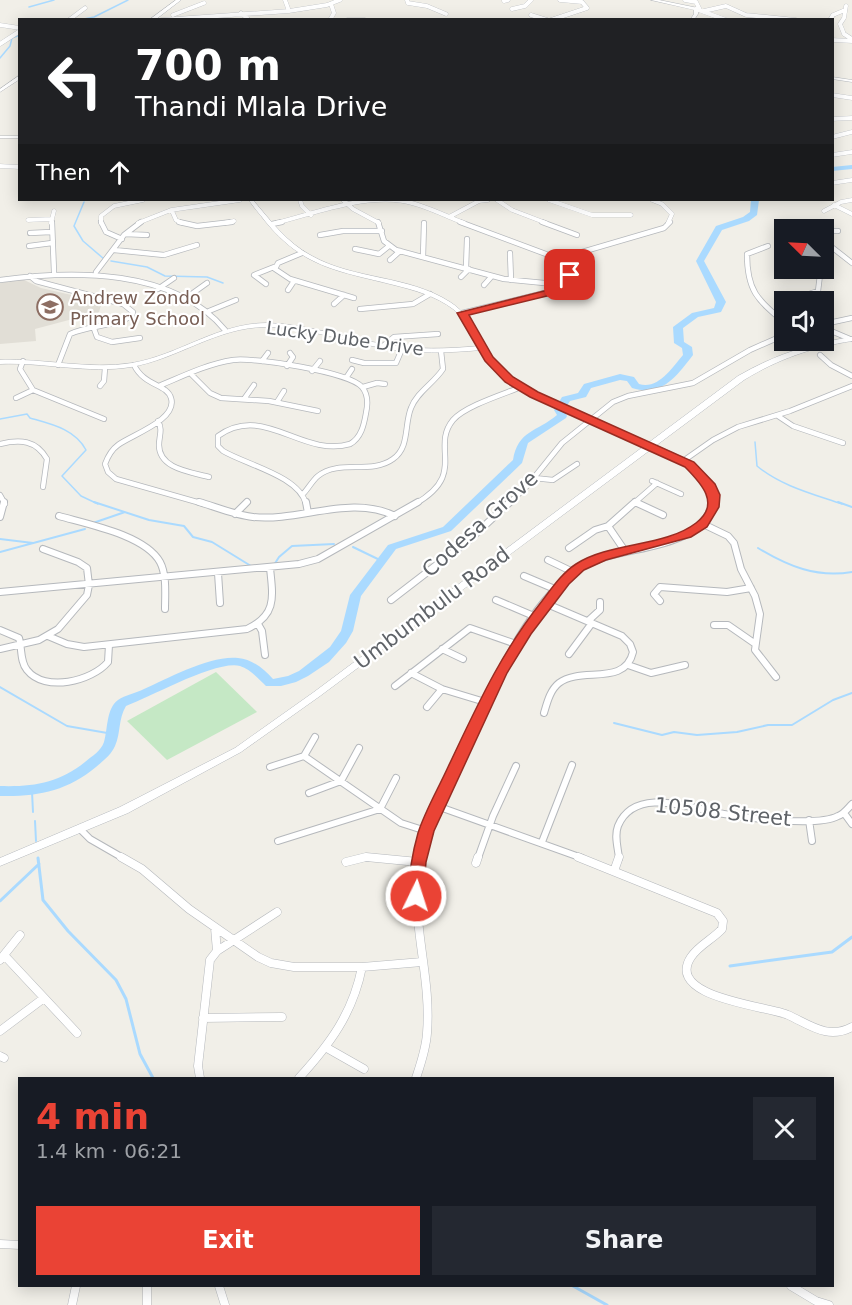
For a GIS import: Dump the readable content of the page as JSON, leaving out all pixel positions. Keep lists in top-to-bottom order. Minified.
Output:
{"streets":{"main road":["Umbumbulu Road"],"street":["Lucky Dube Drive","Codesa Grove","10508 Street"]},"places":{"school or university":["Andrew Zondo Primary School"]},"north":"top left","page":{"turn":["700 m","Thandi Mlala Drive"],"then":"Then","heading":["4 min","1.4 km · 06:21"],"buttons":["Exit","Share"]}}
